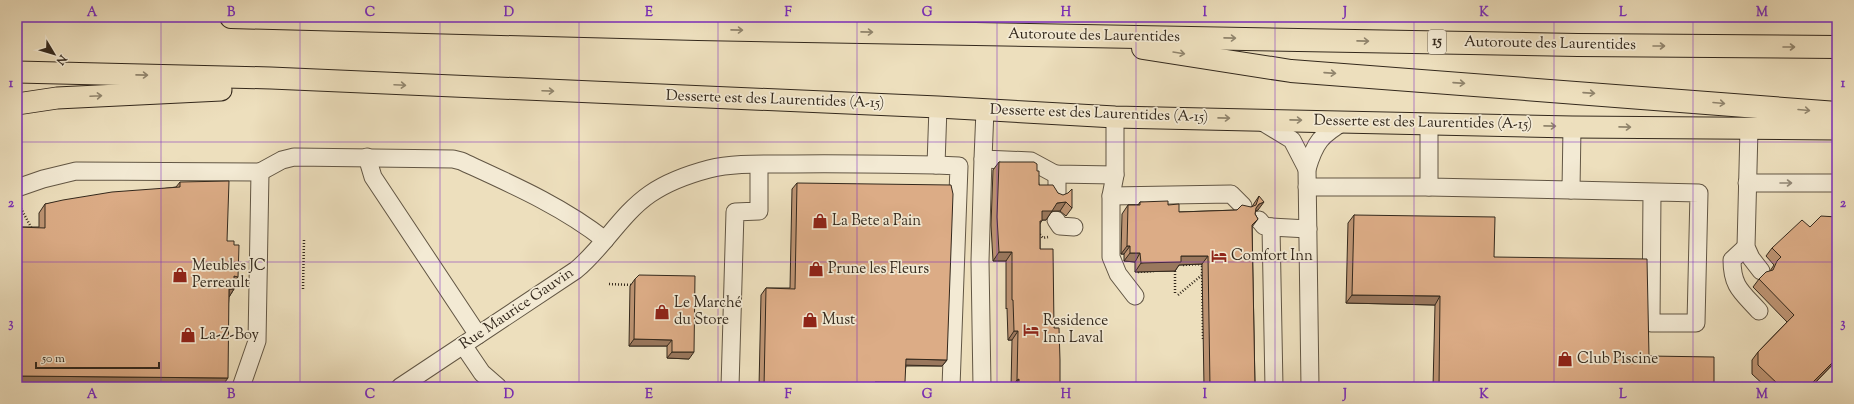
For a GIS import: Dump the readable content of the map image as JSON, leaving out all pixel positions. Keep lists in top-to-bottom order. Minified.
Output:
{"streets":{"highway":["Autoroute des Laurentides","15"],"main road":["Desserte est des Laurentides (A-15)"],"street":["Rue Maurice Gauvin"]},"one_way":["Desserte est des Laurentides (A-15)"],"places":{"shop":["La Bete a Pain","Prune les Fleurs","Meubles JC Perreault","Le Marché du Store","Must","La-Z-Boy","Club Piscine"],"hotel":["Comfort Inn","Residence Inn Laval"]},"scale_bar":"50 m","north":"bottom right","grid":{"columns":["A","B","C","D","E","F","G","H","I","J","K","L","M"],"rows":["1","2","3"]}}
